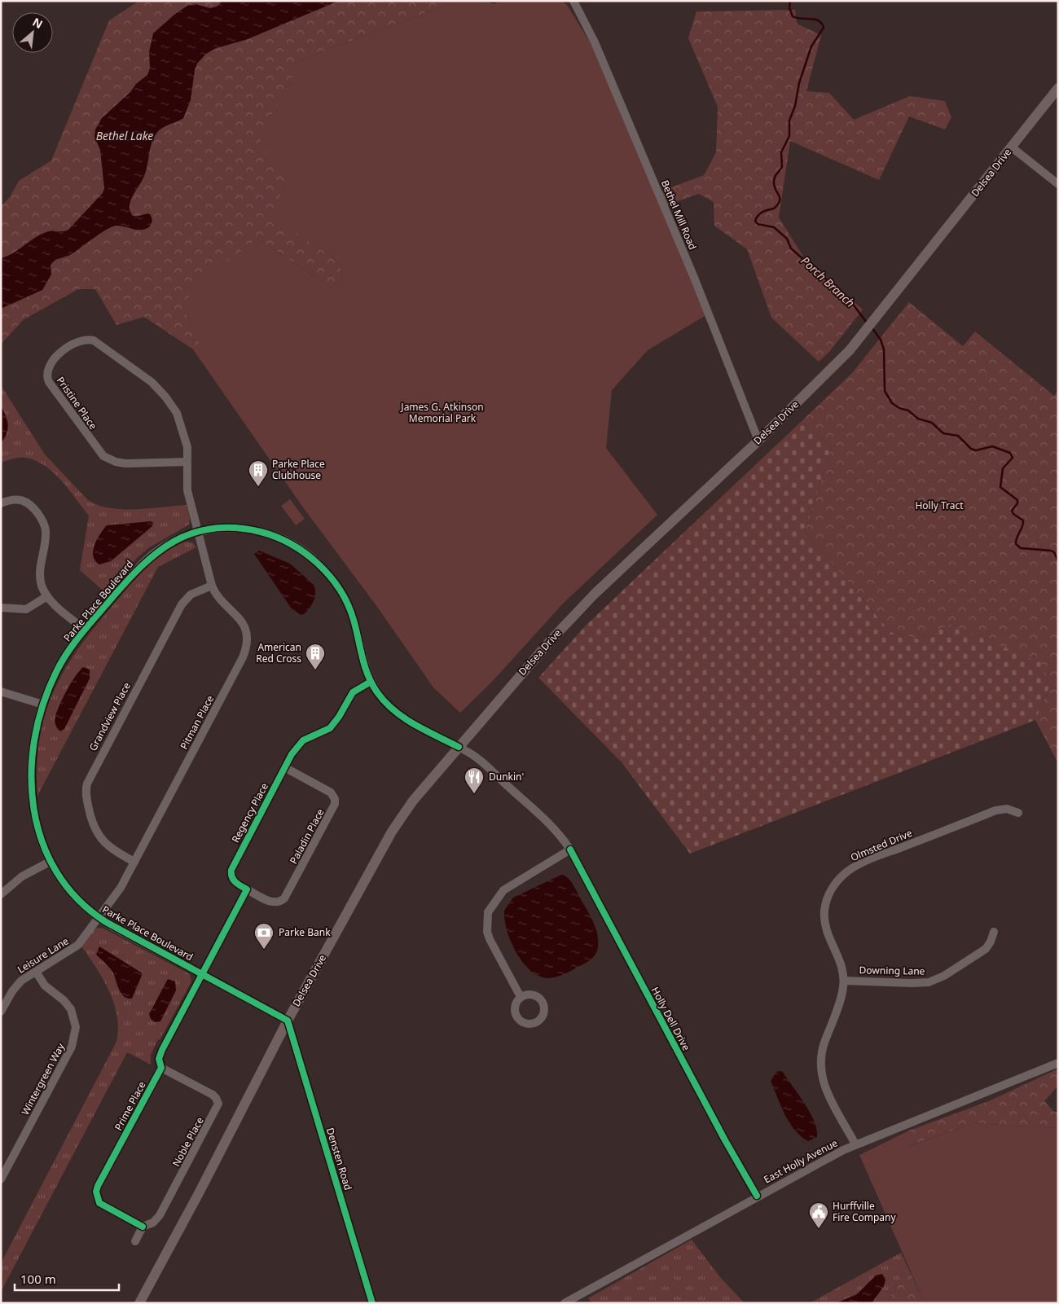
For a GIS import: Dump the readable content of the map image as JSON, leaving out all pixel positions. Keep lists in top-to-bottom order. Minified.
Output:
{"streets":{"main road":["Delsea Drive"],"street":["Bethel Mill Road","Pristine Place","Parke Place Boulevard","Grandview Place","Pitman Place","Regency Place","Paladin Place","Olmsted Drive","Leisure Lane","Downing Lane","Holly Dell Drive","Wintergreen Way","Prime Place","Noble Place","Densten Road","East Holly Avenue"]},"crossings":[["Delsea Drive","Bethel Mill Road"],["Delsea Drive","Parke Place Boulevard"],["Delsea Drive","Holly Dell Drive"],["Delsea Drive","Densten Road"],["Pristine Place","Parke Place Boulevard"],["Pristine Place","Pitman Place"],["Parke Place Boulevard","Pitman Place"],["Parke Place Boulevard","Regency Place"],["Parke Place Boulevard","Leisure Lane"],["Parke Place Boulevard","Holly Dell Drive"],["Parke Place Boulevard","Prime Place"],["Parke Place Boulevard","Densten Road"],["Grandview Place","Pitman Place"],["Pitman Place","Leisure Lane"],["Regency Place","Paladin Place"],["Olmsted Drive","Downing Lane"],["Olmsted Drive","East Holly Avenue"],["Leisure Lane","Wintergreen Way"],["Holly Dell Drive","East Holly Avenue"],["Prime Place","Noble Place"]],"water":["Bethel Lake","Porch Branch"],"parks":["James G. Atkinson Memorial Park","Holly Tract"],"places":{"building":["Parke Place Clubhouse","American Red Cross"],"restaurant":["Dunkin'"],"bank":["Parke Bank"],"public building":["Hurffville Fire Company"]},"scale_bar":"100 m","north":"top right"}
